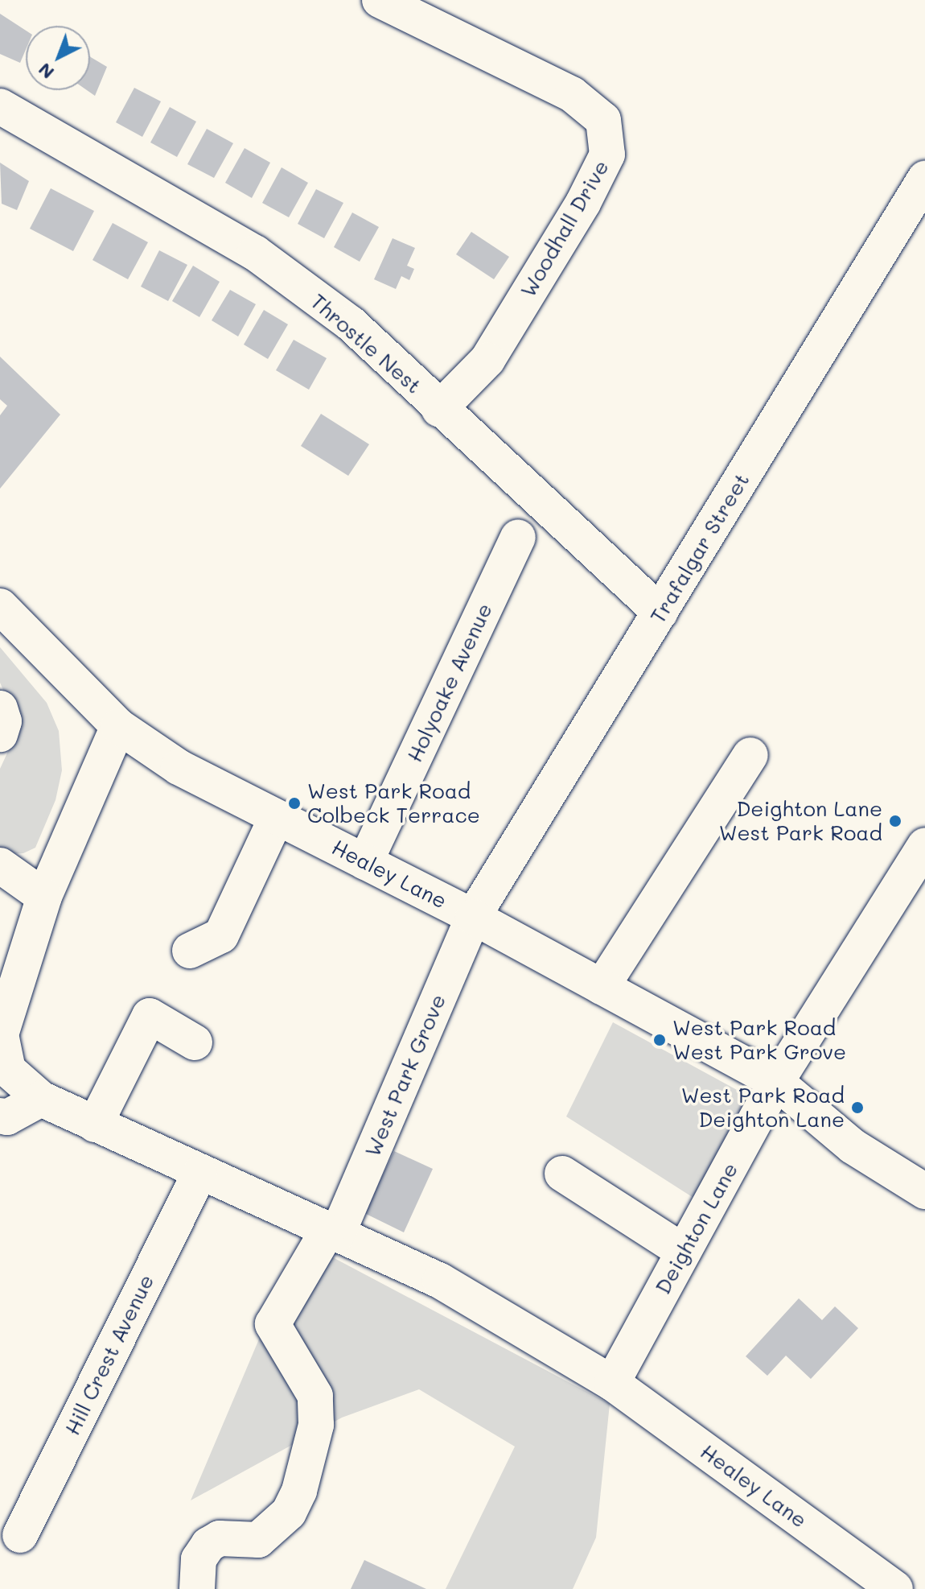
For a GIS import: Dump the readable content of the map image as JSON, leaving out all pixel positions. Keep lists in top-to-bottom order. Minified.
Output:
{"streets":{"street":["Woodhall Drive","Throstle Nest","Trafalgar Street","Holyoake Avenue","Healey Lane","West Park Grove","Deighton Lane","Hill Crest Avenue"]},"crossings":[["Woodhall Drive","Throstle Nest"],["Throstle Nest","Trafalgar Street"],["Trafalgar Street","Healey Lane"],["Trafalgar Street","West Park Grove"],["Holyoake Avenue","Healey Lane"],["Healey Lane","West Park Grove"],["Healey Lane","Deighton Lane"],["Healey Lane","Hill Crest Avenue"]],"places":["West Park Road Colbeck Terrace","Deighton Lane West Park Road","West Park Road West Park Grove","West Park Road Deighton Lane"],"north":"bottom left"}
